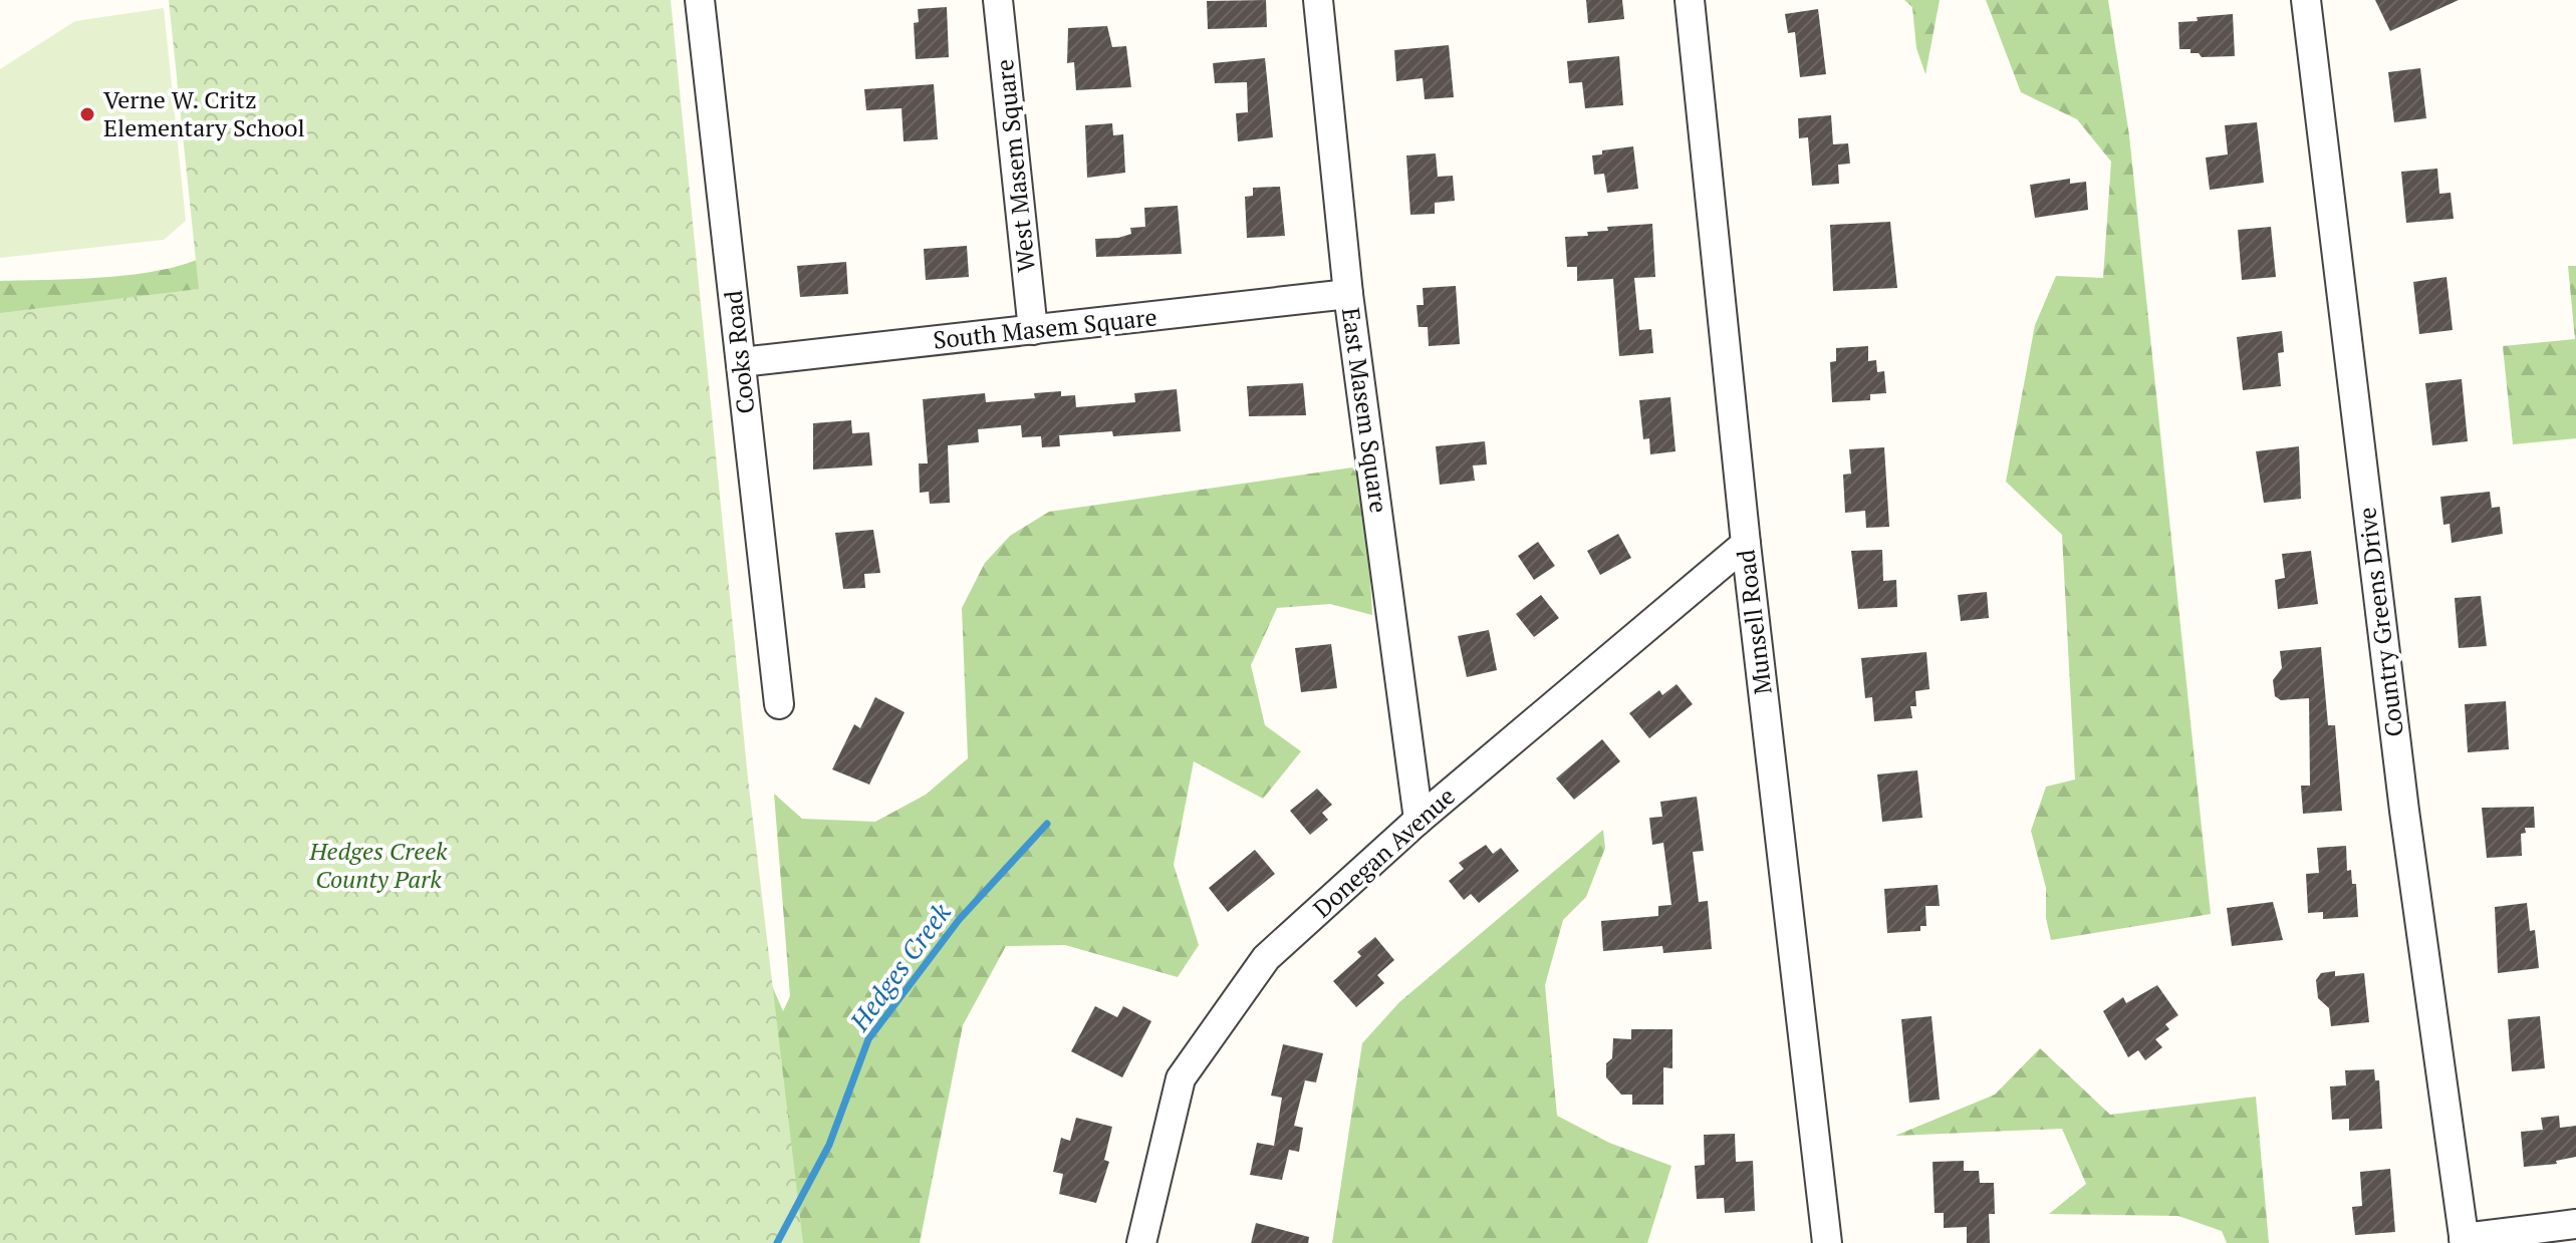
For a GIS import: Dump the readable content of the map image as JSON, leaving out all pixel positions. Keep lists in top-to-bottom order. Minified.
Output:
{"streets":{"street":["West Masem Square","South Masem Square","Cooks Road","East Masem Square","Munsell Road","Country Greens Drive","Donegan Avenue"]},"crossings":[["West Masem Square","South Masem Square"],["South Masem Square","Cooks Road"],["South Masem Square","East Masem Square"],["East Masem Square","Donegan Avenue"],["Munsell Road","Donegan Avenue"]],"water":["Hedges Creek"],"parks":["Hedges Creek County Park"],"places":["Verne W. Critz Elementary School"]}
